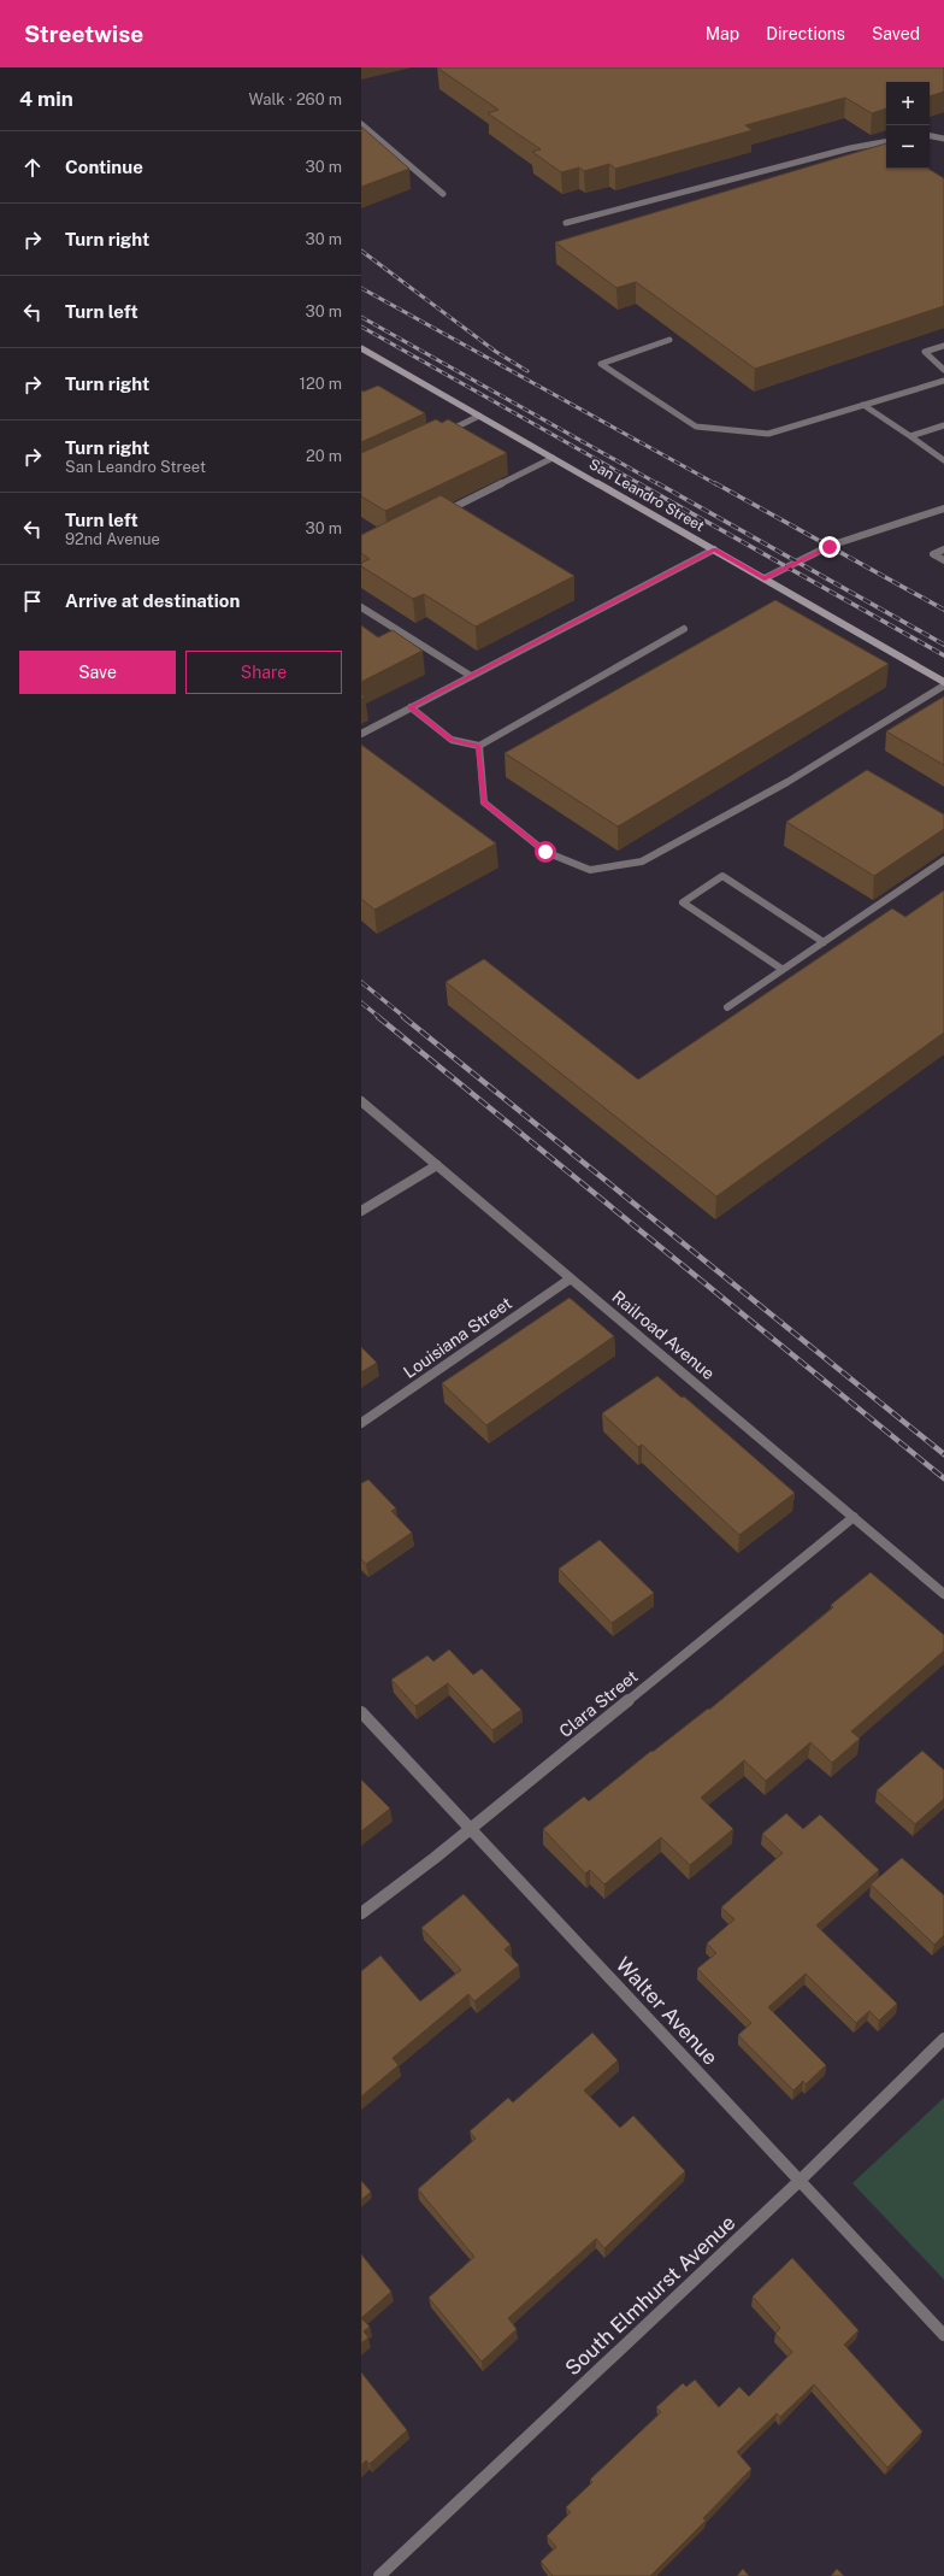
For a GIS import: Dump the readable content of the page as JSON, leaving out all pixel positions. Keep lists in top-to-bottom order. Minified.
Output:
{"streets":{"main road":["San Leandro Street"],"street":["Railroad Avenue","Louisiana Street","Clara Street","Walter Avenue","South Elmhurst Avenue"]},"crossings":[["Railroad Avenue","Louisiana Street"],["Railroad Avenue","Clara Street"],["Clara Street","Walter Avenue"],["Walter Avenue","South Elmhurst Avenue"]],"page":{"header":"Streetwise","nav":["Map","Directions","Saved"],"heading":["4 min","Walk · 260 m"],"map_buttons":["+","−"],"list":[["Continue","30 m"],["Turn right","30 m"],["Turn left","30 m"],["Turn right","120 m"],["Turn right","San Leandro Street","20 m"],["Turn left","92nd Avenue","30 m"],"Arrive at destination"],"buttons":["Save","Share"]}}
